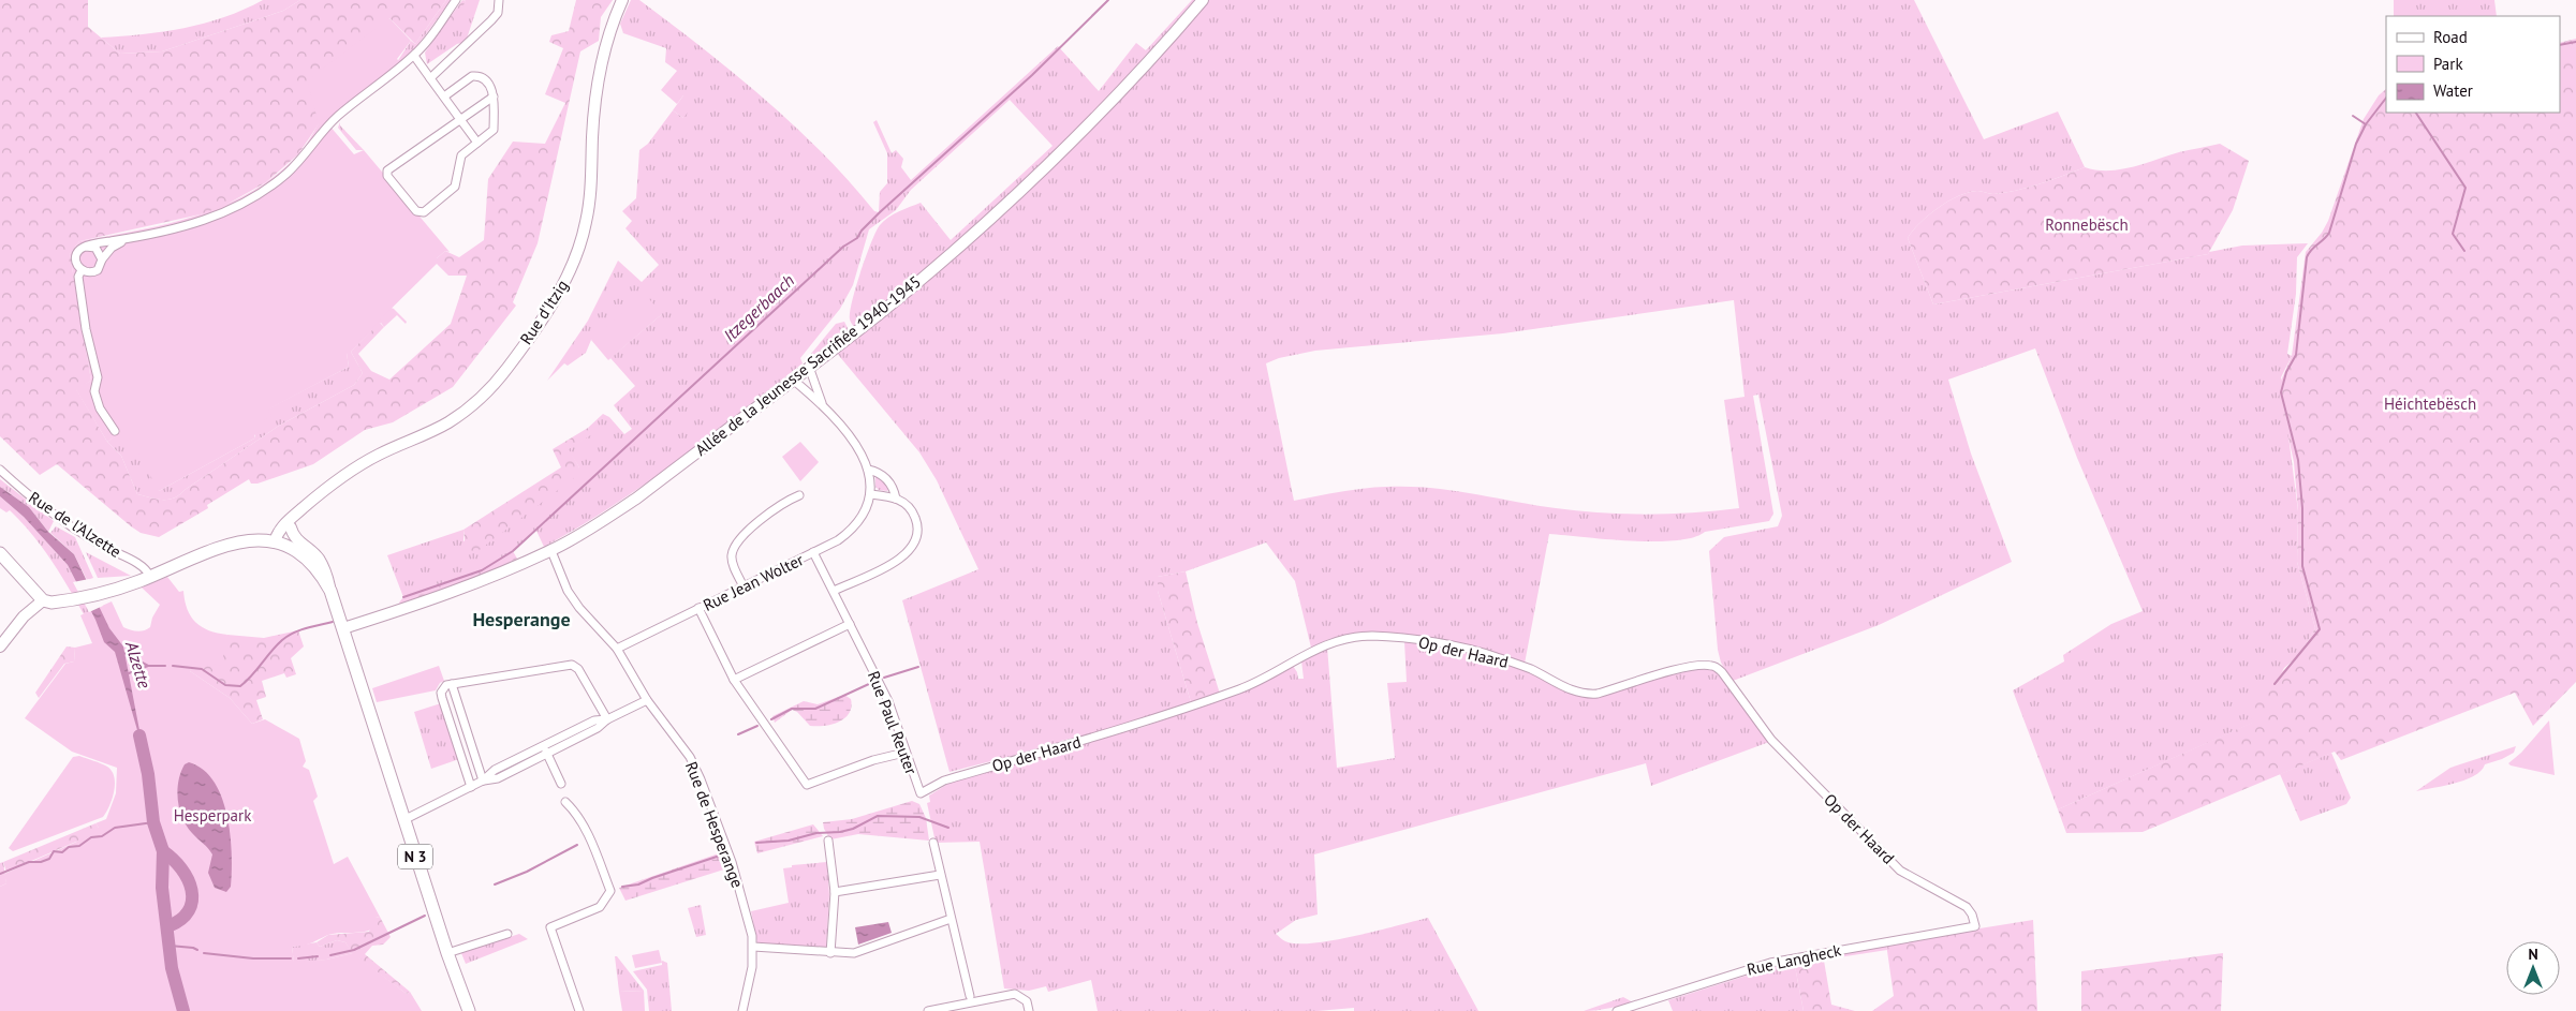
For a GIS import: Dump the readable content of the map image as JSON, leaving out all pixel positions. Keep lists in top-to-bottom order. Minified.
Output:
{"streets":{"main road":["Rue d'Itzig","Allée de la Jeunesse Sacrifiée 1940-1945","N 3"],"street":["Rue de l'Alzette","Rue Jean Wolter","Op der Haard","Rue Paul Reuter","Rue de Hesperange","Rue Langheck"]},"crossings":[["Rue d'Itzig","N 3"],["Allée de la Jeunesse Sacrifiée 1940-1945","Rue Jean Wolter"],["Allée de la Jeunesse Sacrifiée 1940-1945","Rue de Hesperange"],["Allée de la Jeunesse Sacrifiée 1940-1945","N 3"],["Rue de l'Alzette","N 3"],["Rue Jean Wolter","Rue Paul Reuter"],["Rue Jean Wolter","Rue de Hesperange"],["Op der Haard","Rue Paul Reuter"],["Op der Haard","Rue Langheck"]],"districts":["Hesperange"],"water":["Itzegerbaach","Alzette"],"parks":["Ronnebësch","Héichtebësch","Hesperpark"],"legend":["Road","Park","Water"],"north":"top"}
